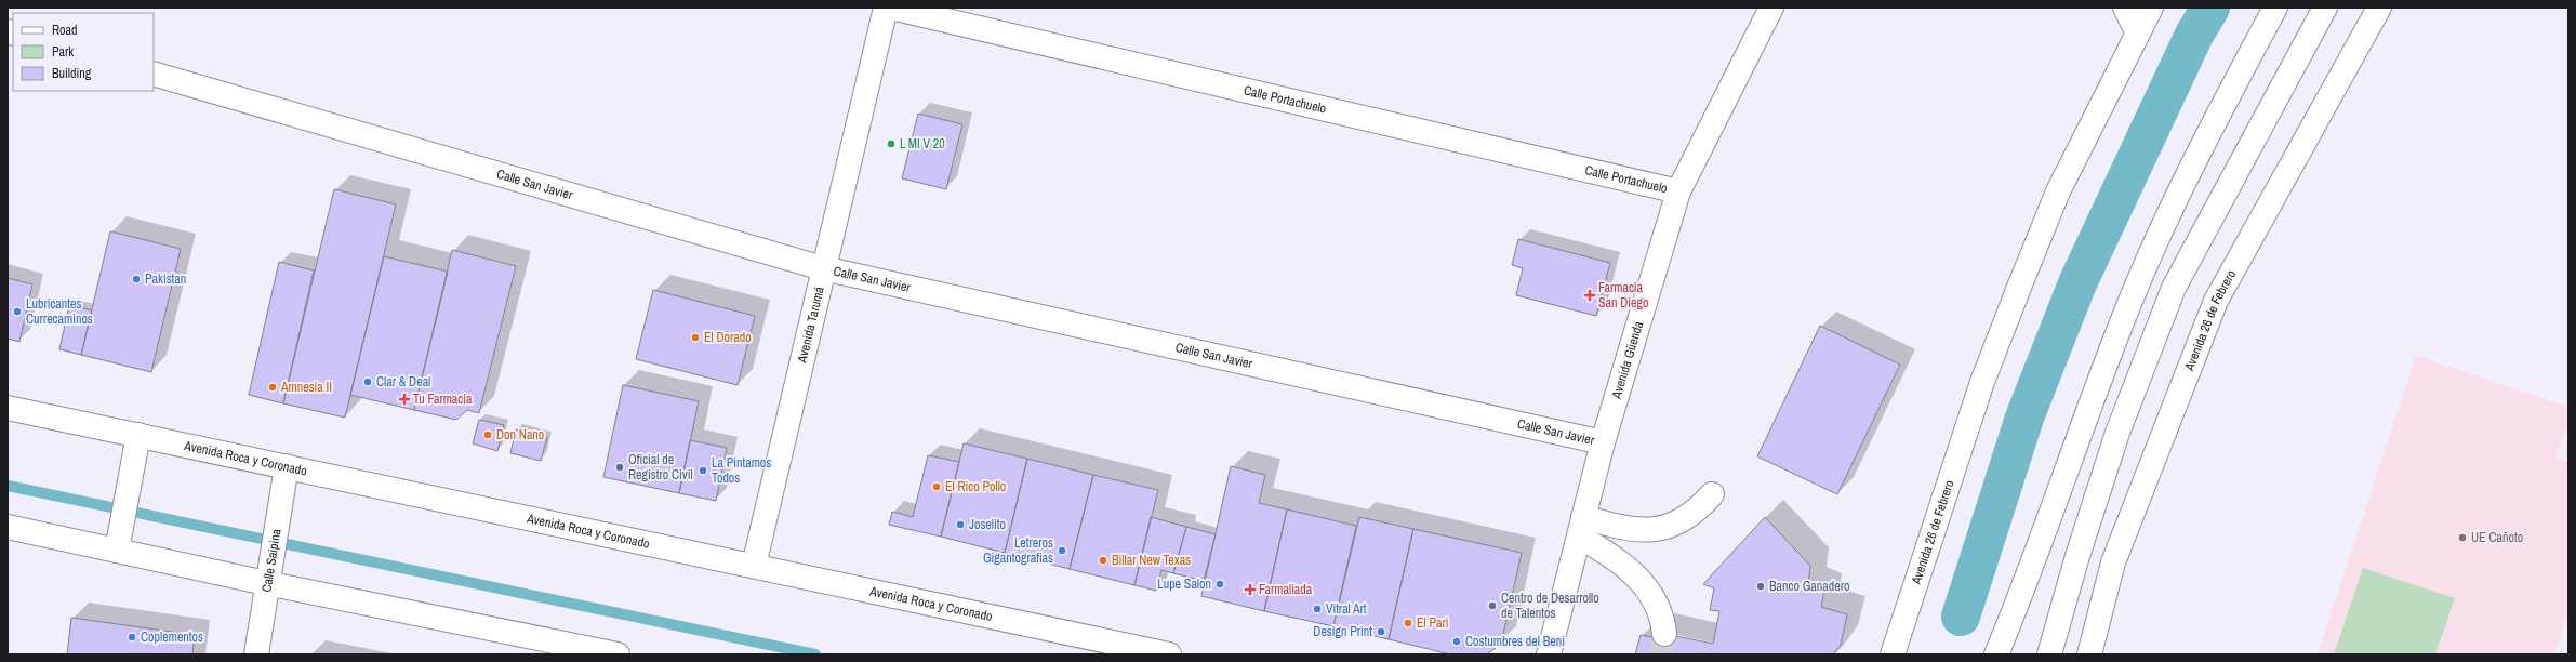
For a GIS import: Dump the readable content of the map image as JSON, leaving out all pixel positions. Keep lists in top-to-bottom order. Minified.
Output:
{"streets":{"main road":["Calle Portachuelo","Calle San Javier","Avenida 26 de Febrero","Avenida Tarumá","Avenida Güenda","Avenida Roca y Coronado","Calle Saipina"]},"crossings":[["Calle Portachuelo","Avenida Güenda"],["Calle San Javier","Avenida Tarumá"],["Calle San Javier","Avenida Güenda"],["Avenida Tarumá","Avenida Roca y Coronado"],["Avenida Roca y Coronado","Calle Saipina"]],"places":{"other":["L MI V 20","Pakistan","Lubricantes Currecaminos","El Dorado","Clar & Deal","Amnesia II","Don Nano","Oficial de Registro Civil","La Pintamos Todos","El Rico Pollo","Joselito","UE Cañoto","Letreros Gigantografias","Billar New Texas","Lupe Salon","Banco Ganadero","Centro de Desarrollo de Talentos","Vitral Art","El Pari","Design Print","Coplementos","Costumbres del Beni"],"health":["Farmacia San Diego","Tu Farmacia","Farmaliada"]},"legend":["Road","Park","Building"]}
